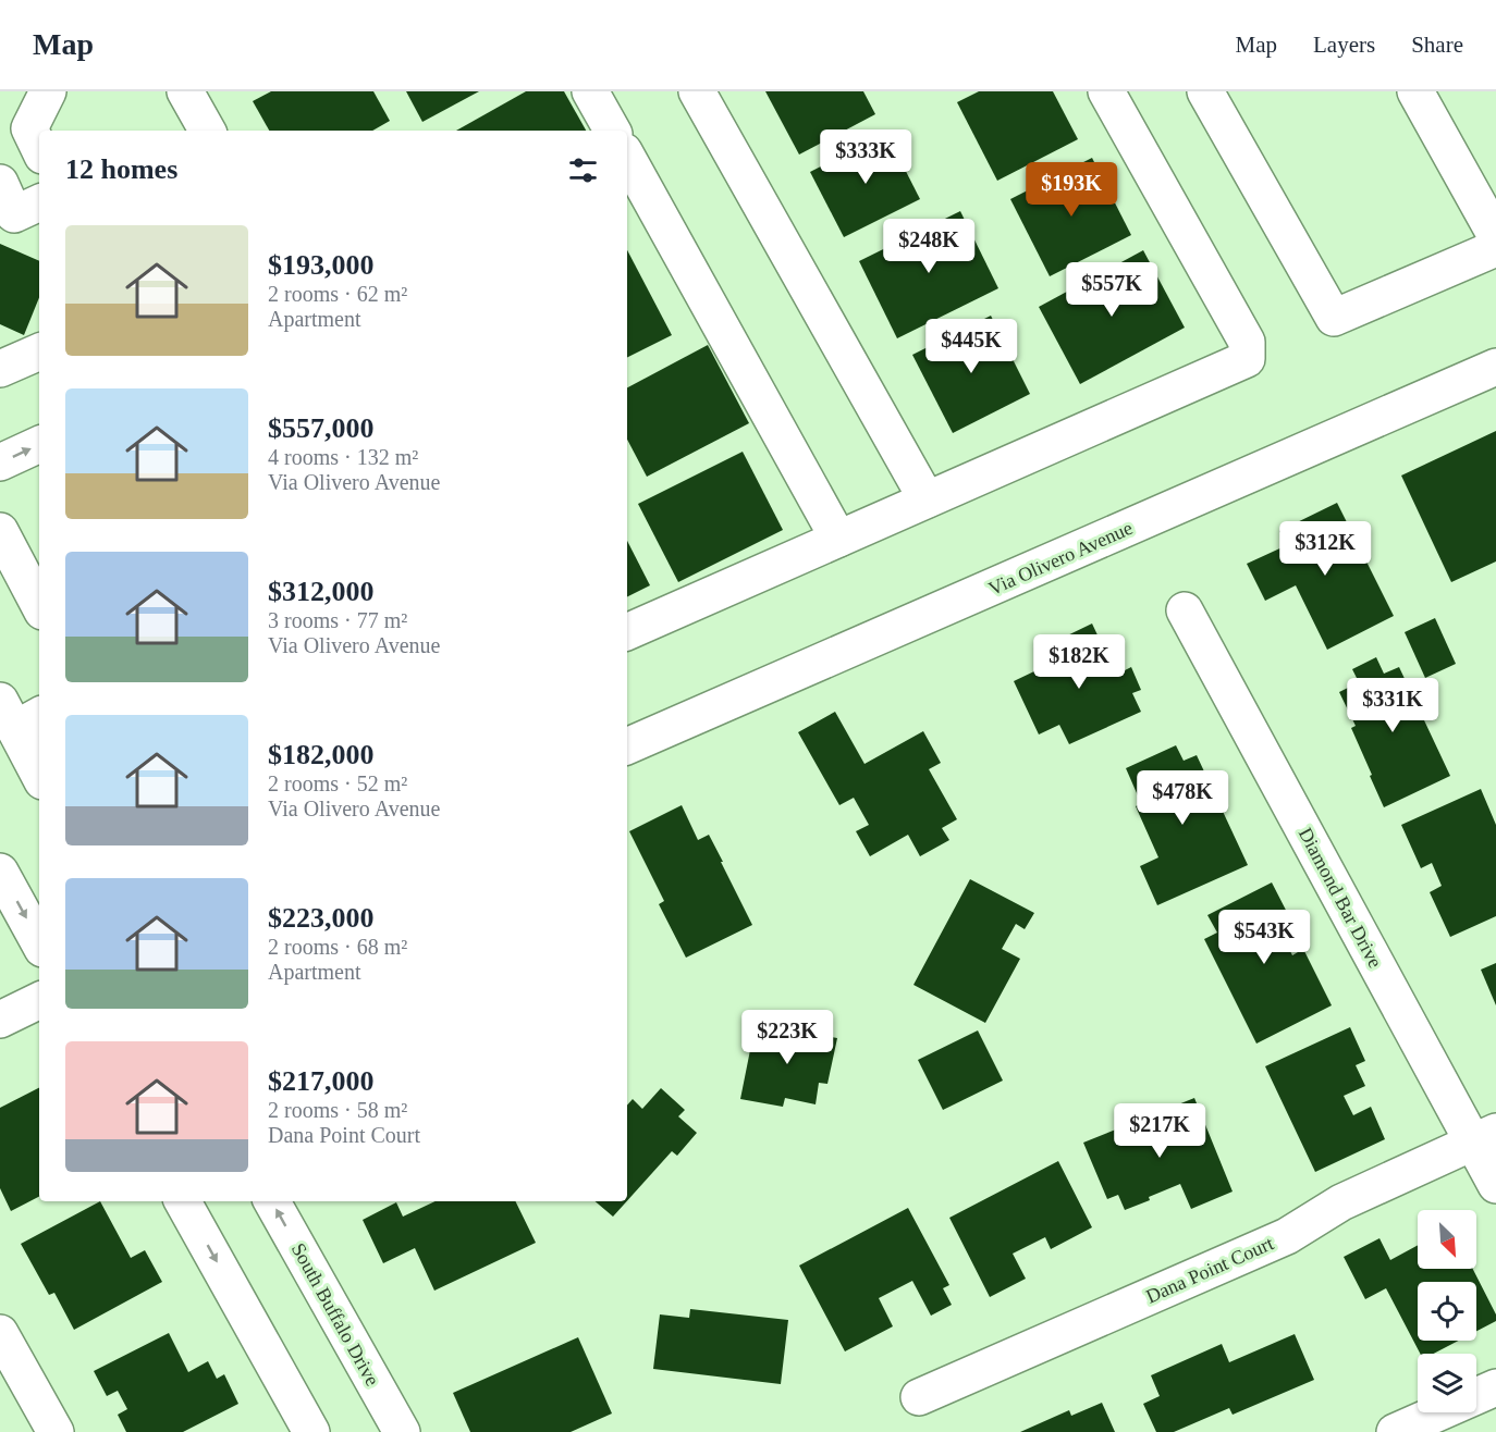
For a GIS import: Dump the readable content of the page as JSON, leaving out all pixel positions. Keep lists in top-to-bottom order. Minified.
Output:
{"streets":{"street":["Via Olivero Avenue","Diamond Bar Drive","Dana Point Court","South Buffalo Drive"]},"crossings":[["Diamond Bar Drive","Dana Point Court"]],"north":"bottom right","page":{"header":"Map","nav":["Map","Layers","Share"],"price":["$333K","$193K","$248K","$557K","$445K","$312K","$182K","$331K","$478K","$543K","$223K","$217K"],"heading":"12 homes","list":[{"name":"$193,000","note":"2 rooms · 62 m² · Apartment"},{"name":"$557,000","note":"4 rooms · 132 m² · Via Olivero Avenue"},{"name":"$312,000","note":"3 rooms · 77 m² · Via Olivero Avenue"},{"name":"$182,000","note":"2 rooms · 52 m² · Via Olivero Avenue"},{"name":"$223,000","note":"2 rooms · 68 m² · Apartment"},{"name":"$217,000","note":"2 rooms · 58 m² · Dana Point Court"}]}}
